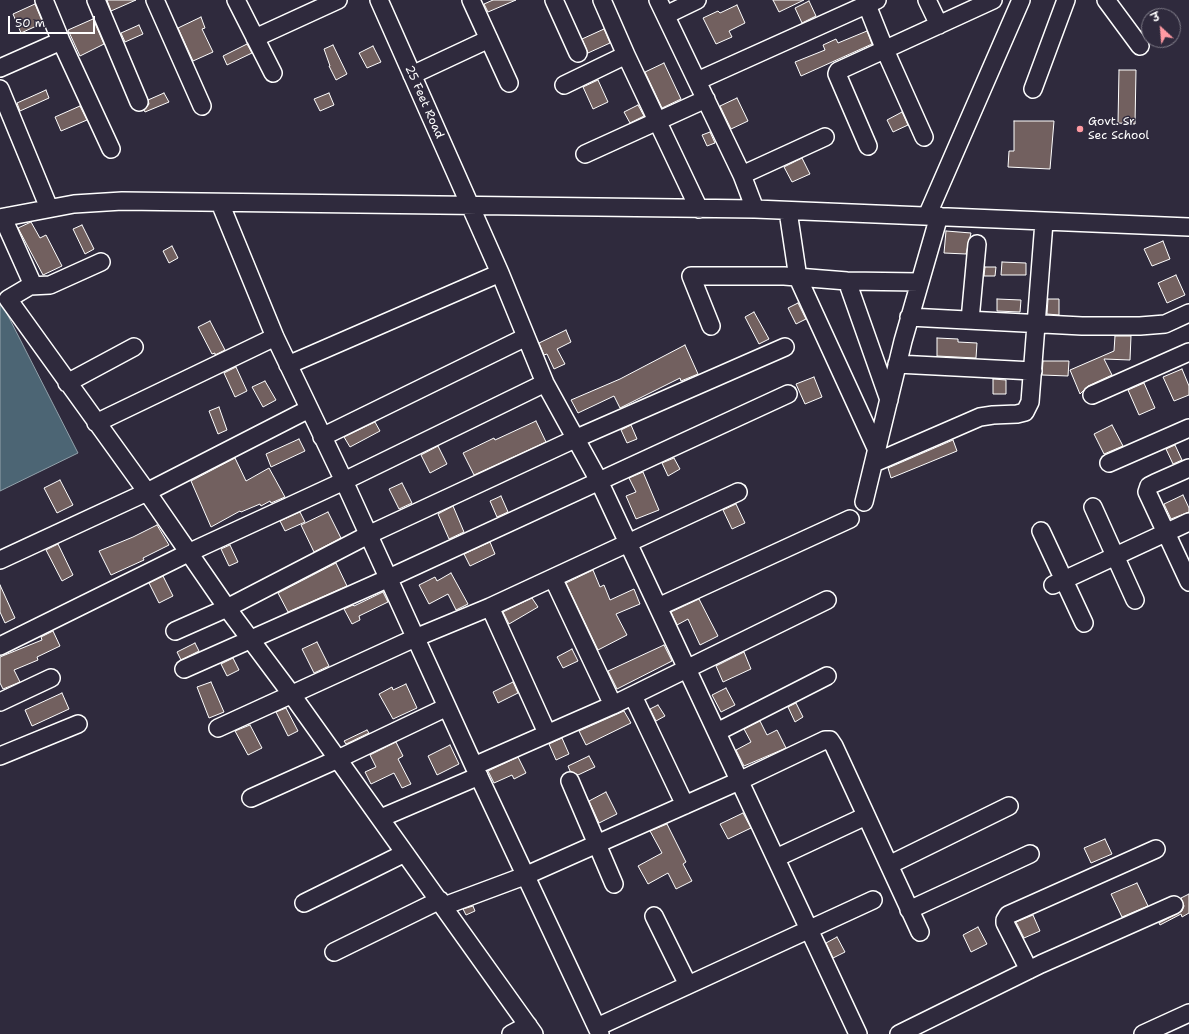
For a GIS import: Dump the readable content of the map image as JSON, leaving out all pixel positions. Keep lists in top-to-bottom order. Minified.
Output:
{"streets":{"street":["25 Feet Road"]},"places":["Govt. Sr Sec School"],"scale_bar":"50 m","north":"top left"}
